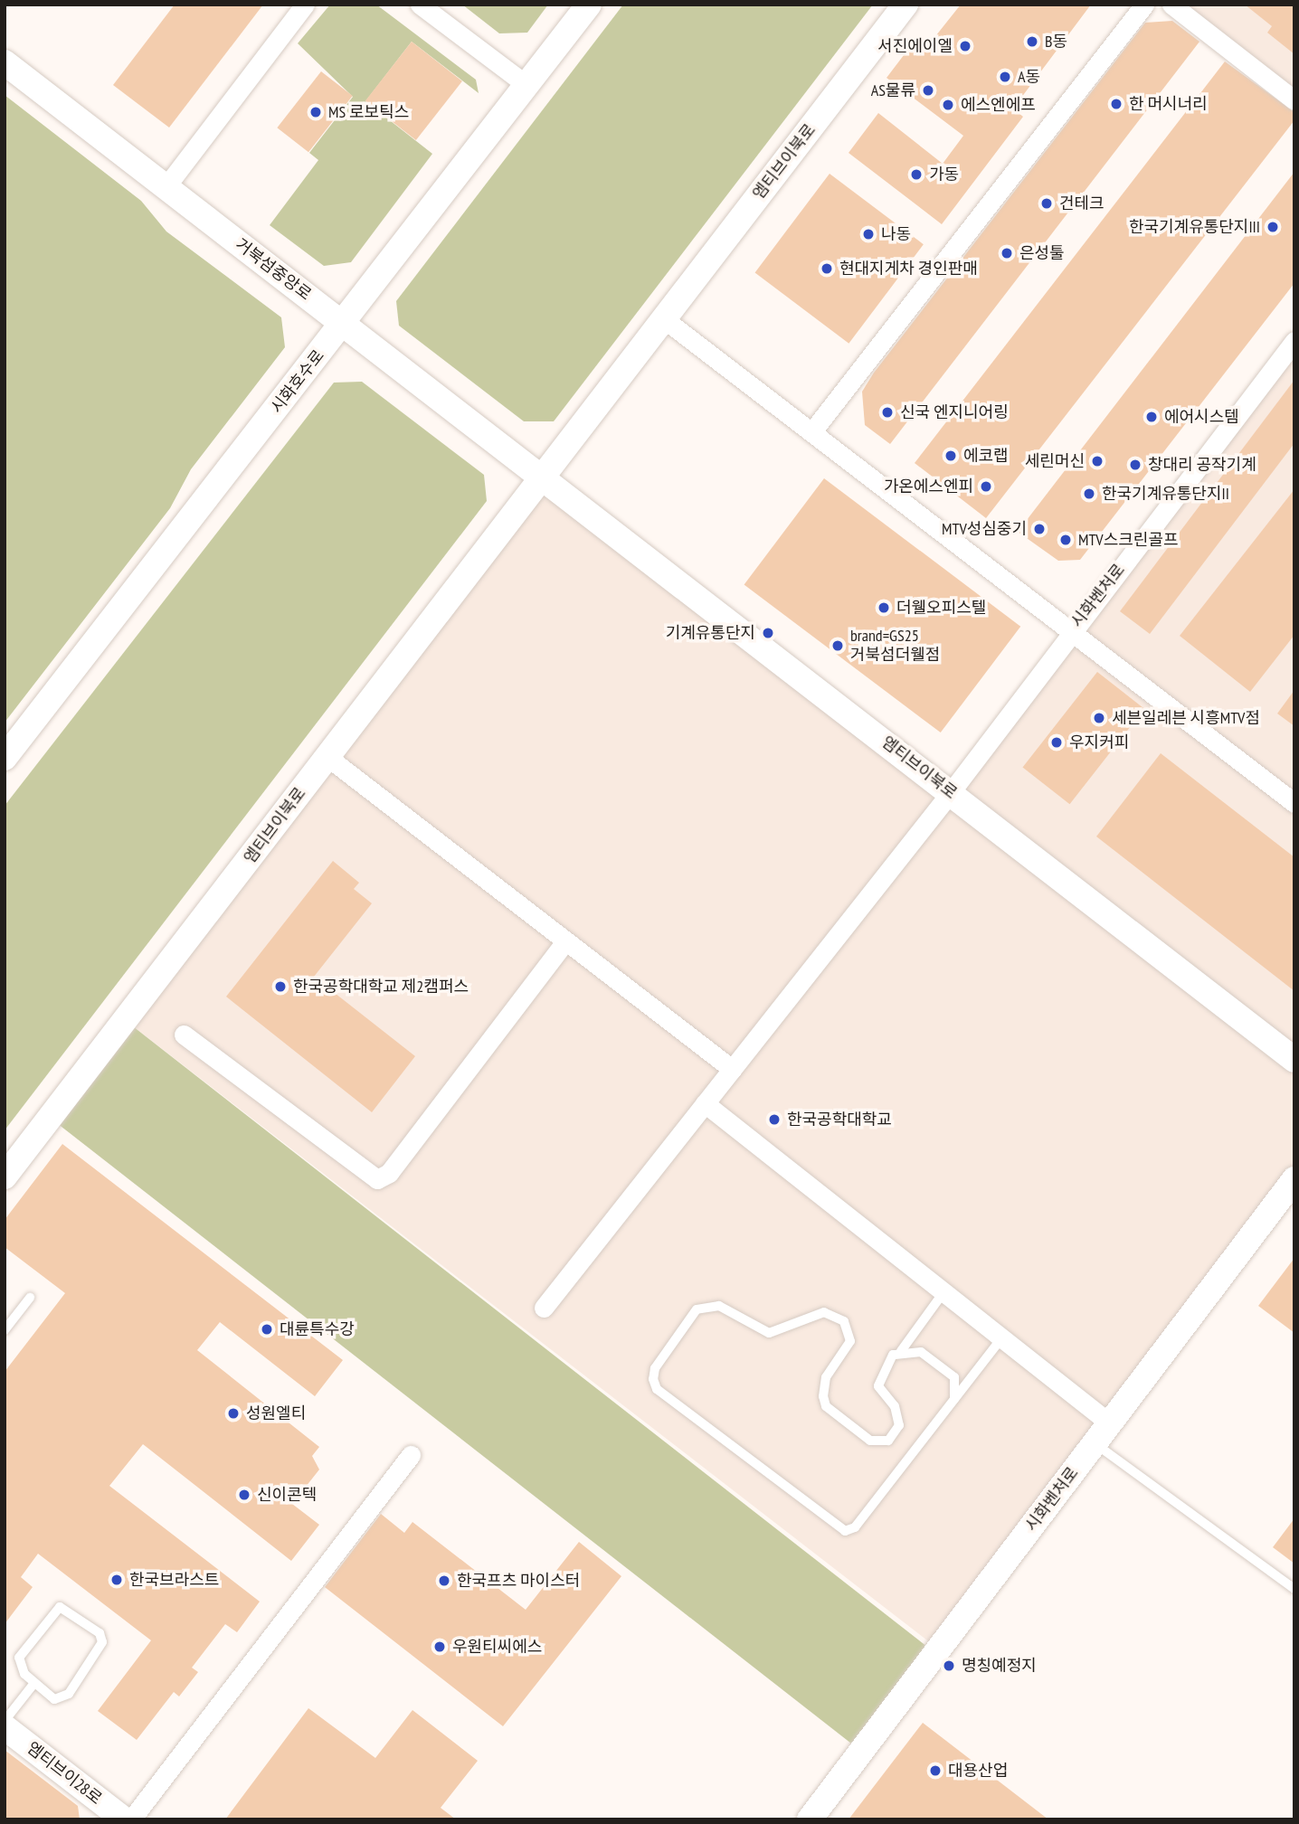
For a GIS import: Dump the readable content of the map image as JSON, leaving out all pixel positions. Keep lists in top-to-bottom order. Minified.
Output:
{"streets":{"street":["엠티브이북로","거북섬중앙로","시화호수로","시화벤처로","엠티브이28로"]},"crossings":[["엠티브이북로","거북섬중앙로"],["엠티브이북로","시화벤처로"],["거북섬중앙로","시화호수로"]],"places":["B동","서진에이엘","A동","AS물류","한 머시너리","에스엔에프","MS 로보틱스","가동","건테크","한국기계유통단지III","나동","은성툴","현대지게차 경인판매","신국 엔지니어링","에어시스템","에코랩","세린머신","창대리 공작기계","가온에스엔피","한국기계유통단지II","MTV성심중기","MTV스크린골프","더웰오피스텔","기계유통단지","brand=GS25 거북섬더웰점","세븐일레븐 시흥MTV점","우지커피","한국공학대학교 제2캠퍼스","한국공학대학교","대륜특수강","성원엘티","신이콘텍","한국브라스트","한국프츠 마이스터","우원티씨에스","명칭예정지","대용산업"]}
